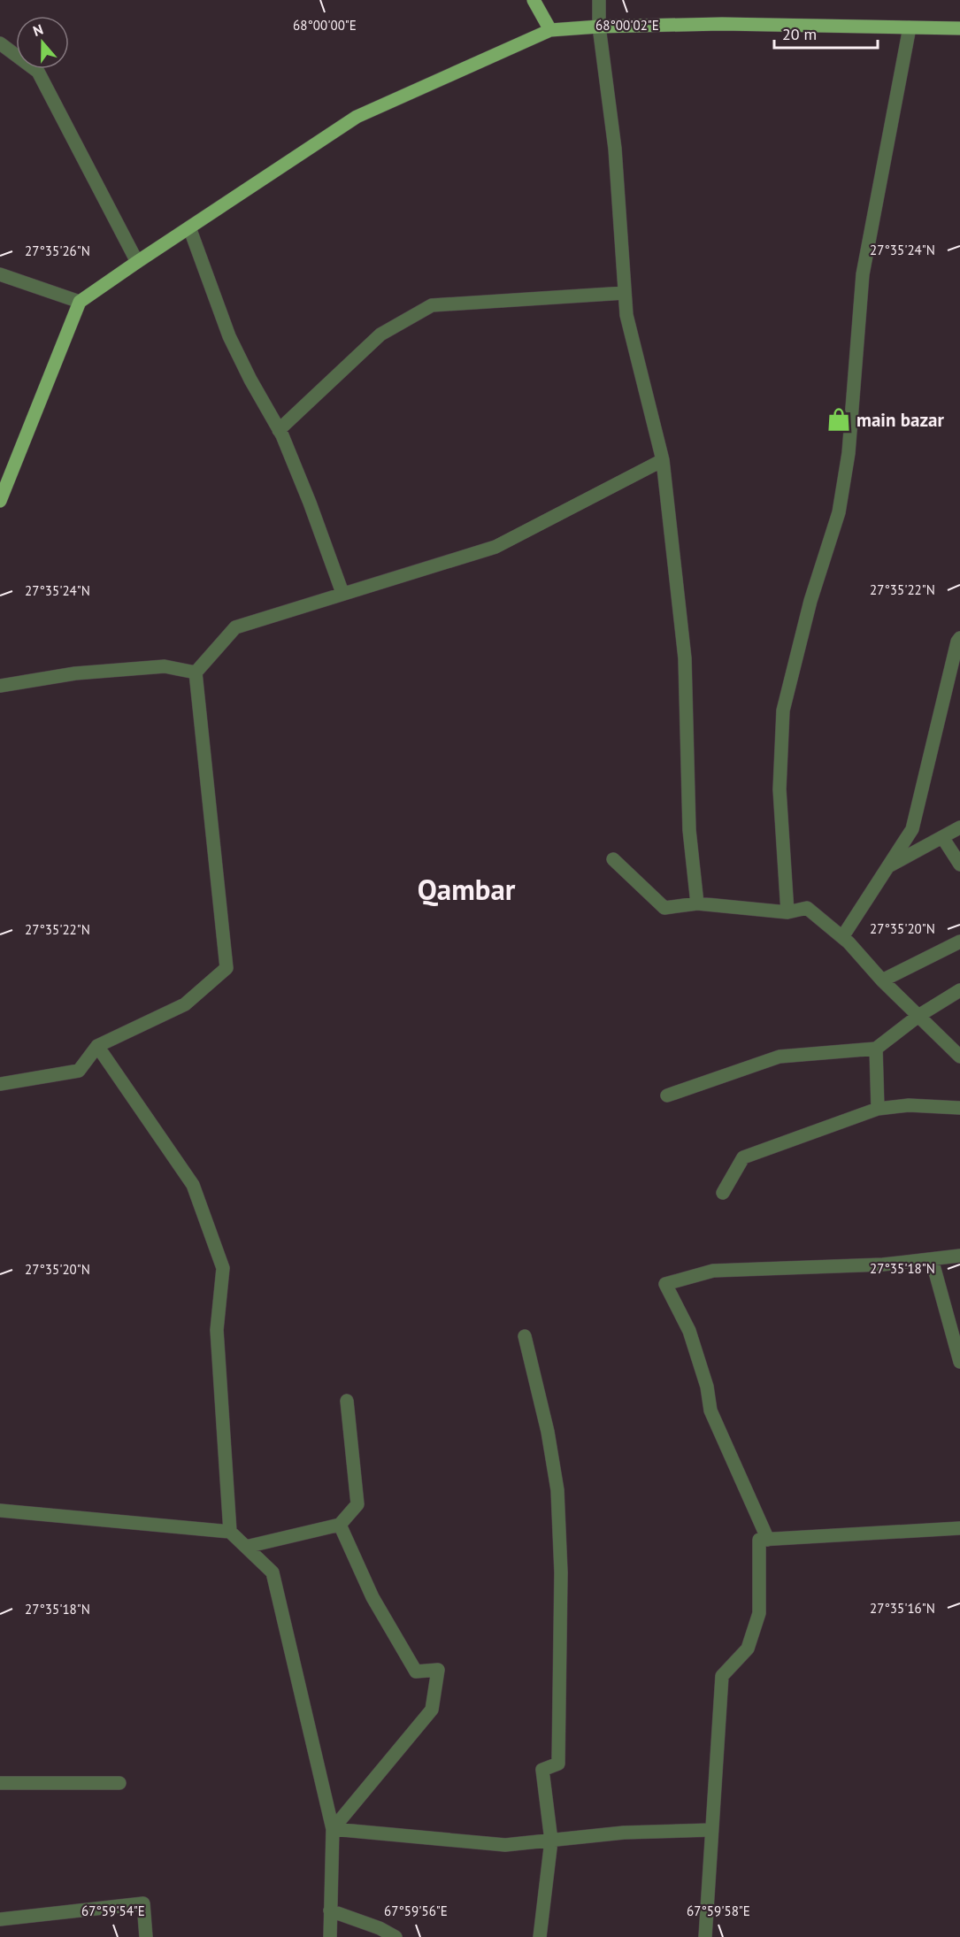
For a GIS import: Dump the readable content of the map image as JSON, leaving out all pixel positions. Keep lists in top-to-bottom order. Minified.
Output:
{"districts":["Qambar"],"places":{"shop":["main bazar"]},"scale_bar":"20 m","north":"top","coordinates":["68°00'02\"E","68°00'00\"E","27°35'24\"N","27°35'26\"N","27°35'22\"N","27°35'20\"N","27°35'18\"N","27°35'16\"N","67°59'54\"E","67°59'56\"E","67°59'58\"E"]}
